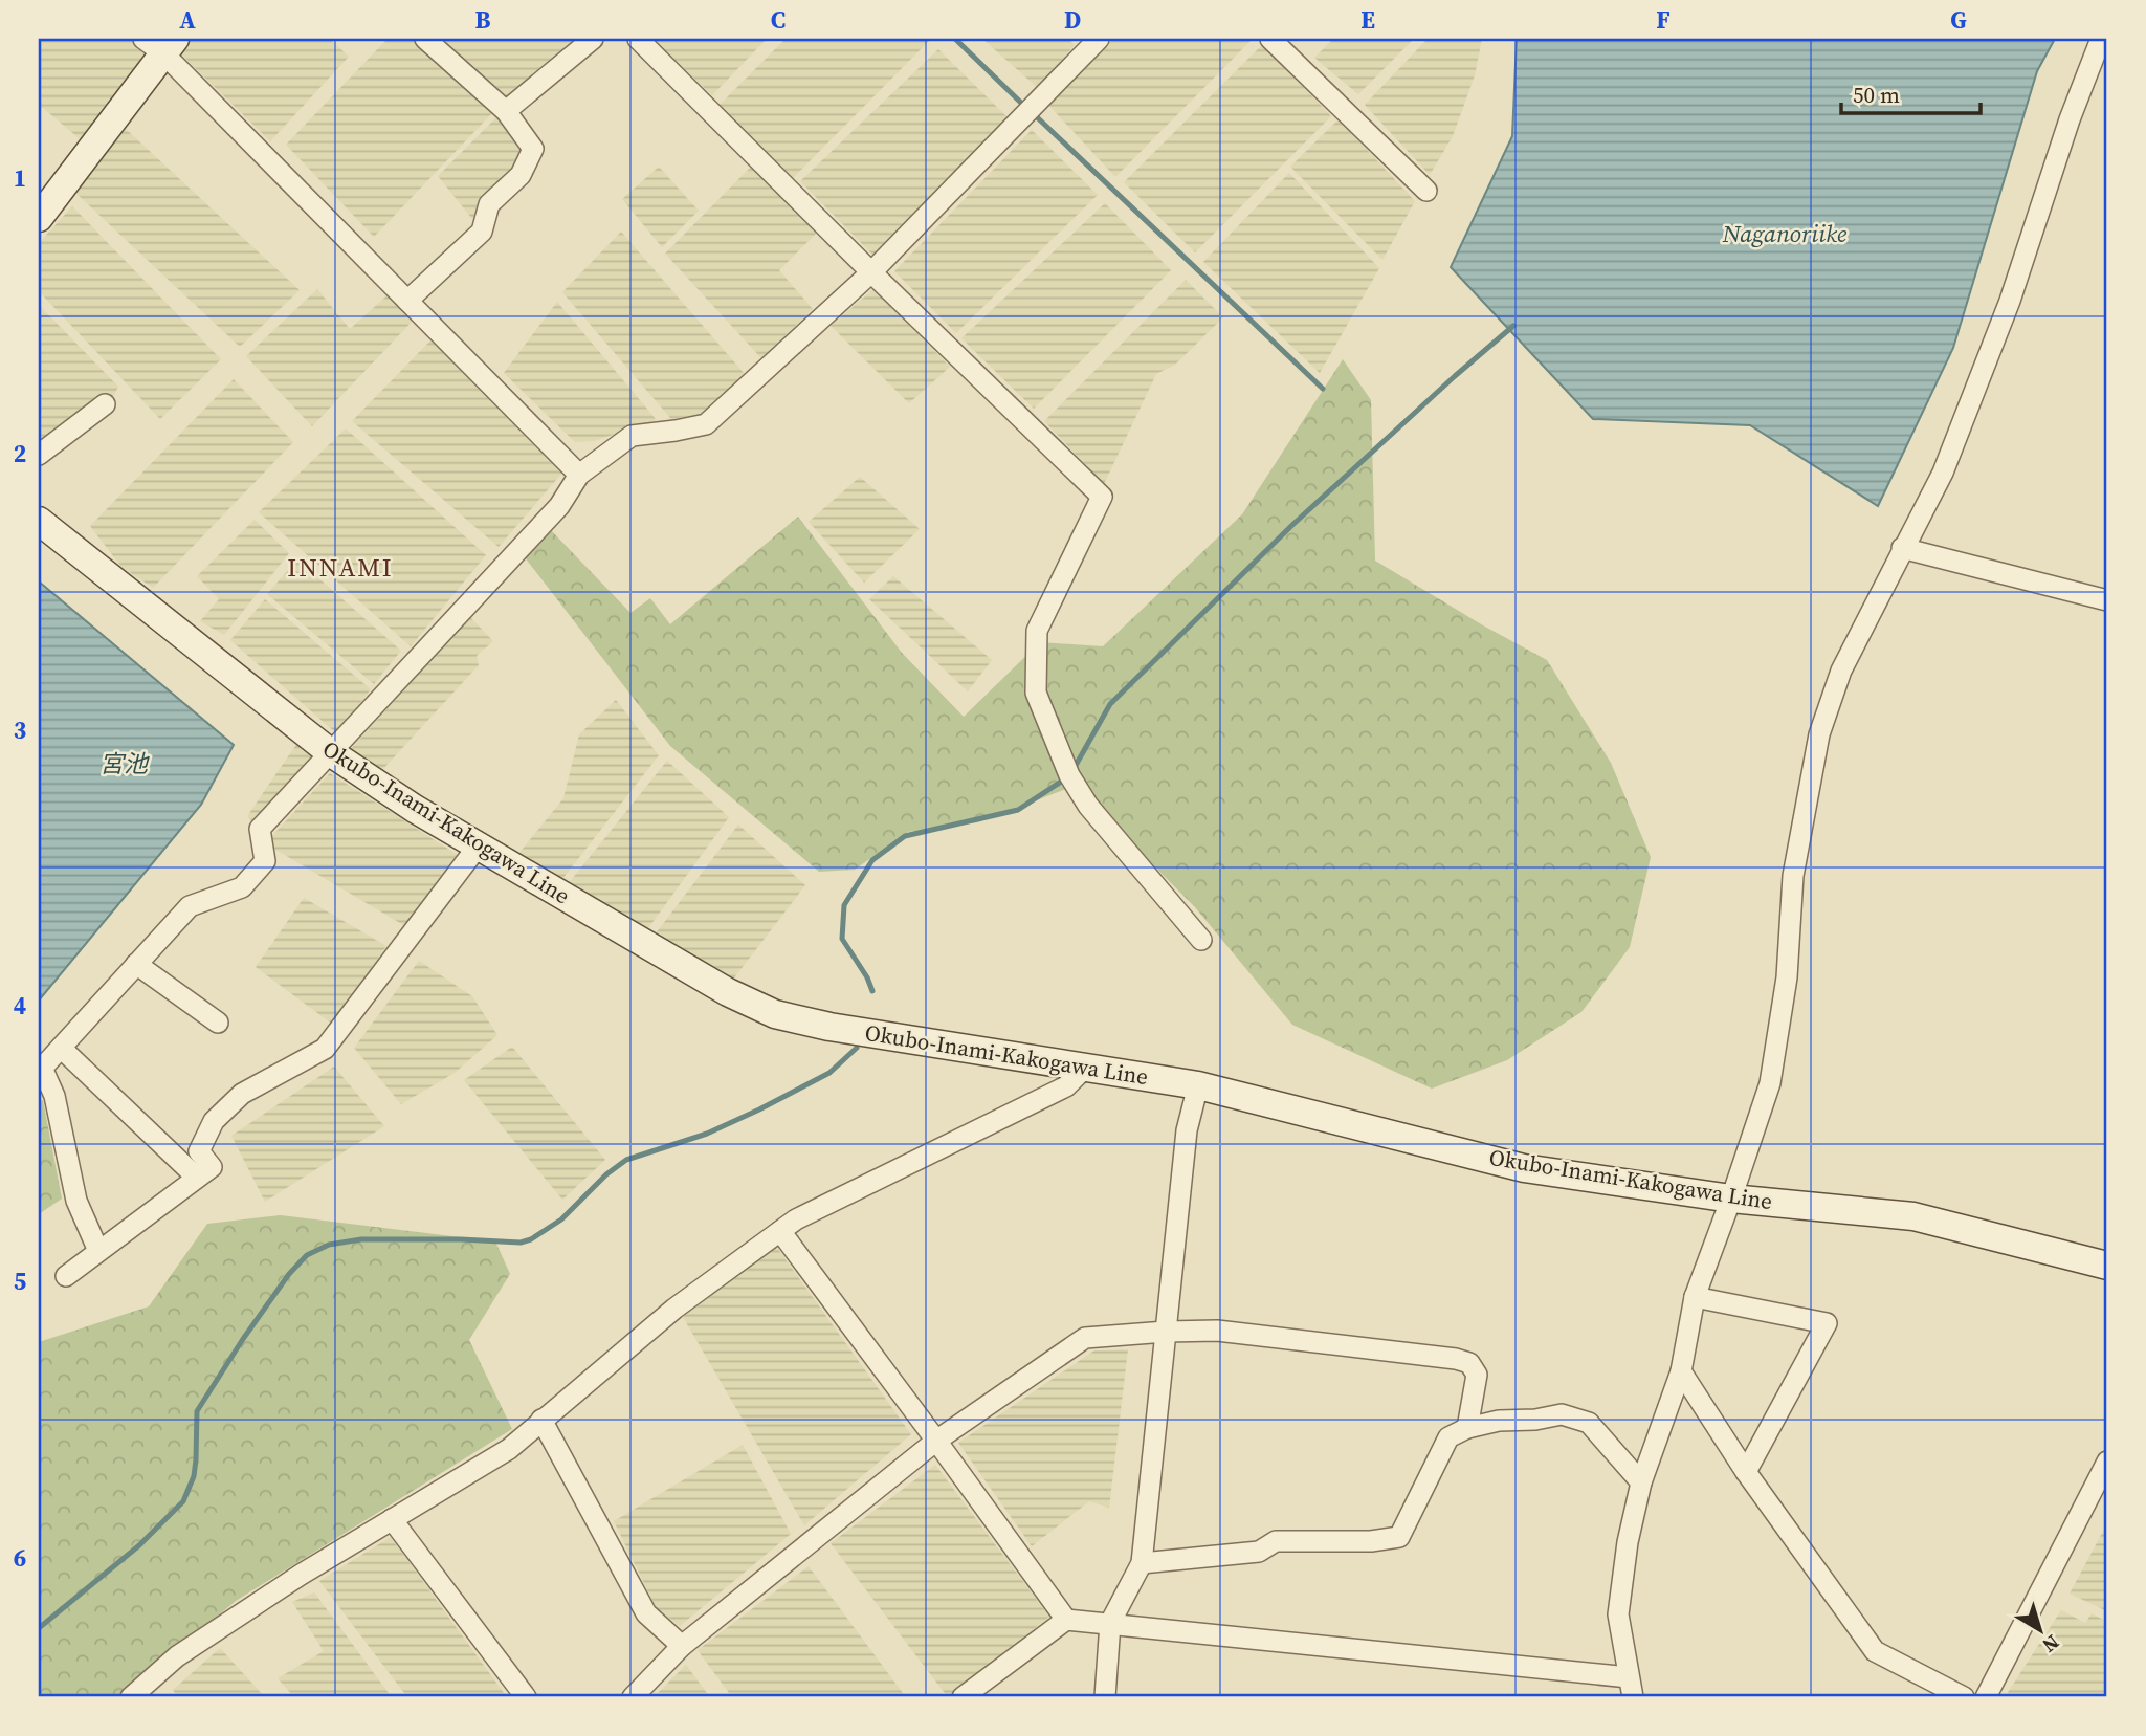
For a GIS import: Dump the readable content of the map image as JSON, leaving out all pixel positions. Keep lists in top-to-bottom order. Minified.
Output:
{"streets":{"main road":["Okubo-Inami-Kakogawa Line"]},"districts":["INNAMI"],"water":["Naganoriike","宮池"],"scale_bar":"50 m","north":"bottom right","grid":{"columns":["A","B","C","D","E","F","G"],"rows":["1","2","3","4","5","6"]}}
